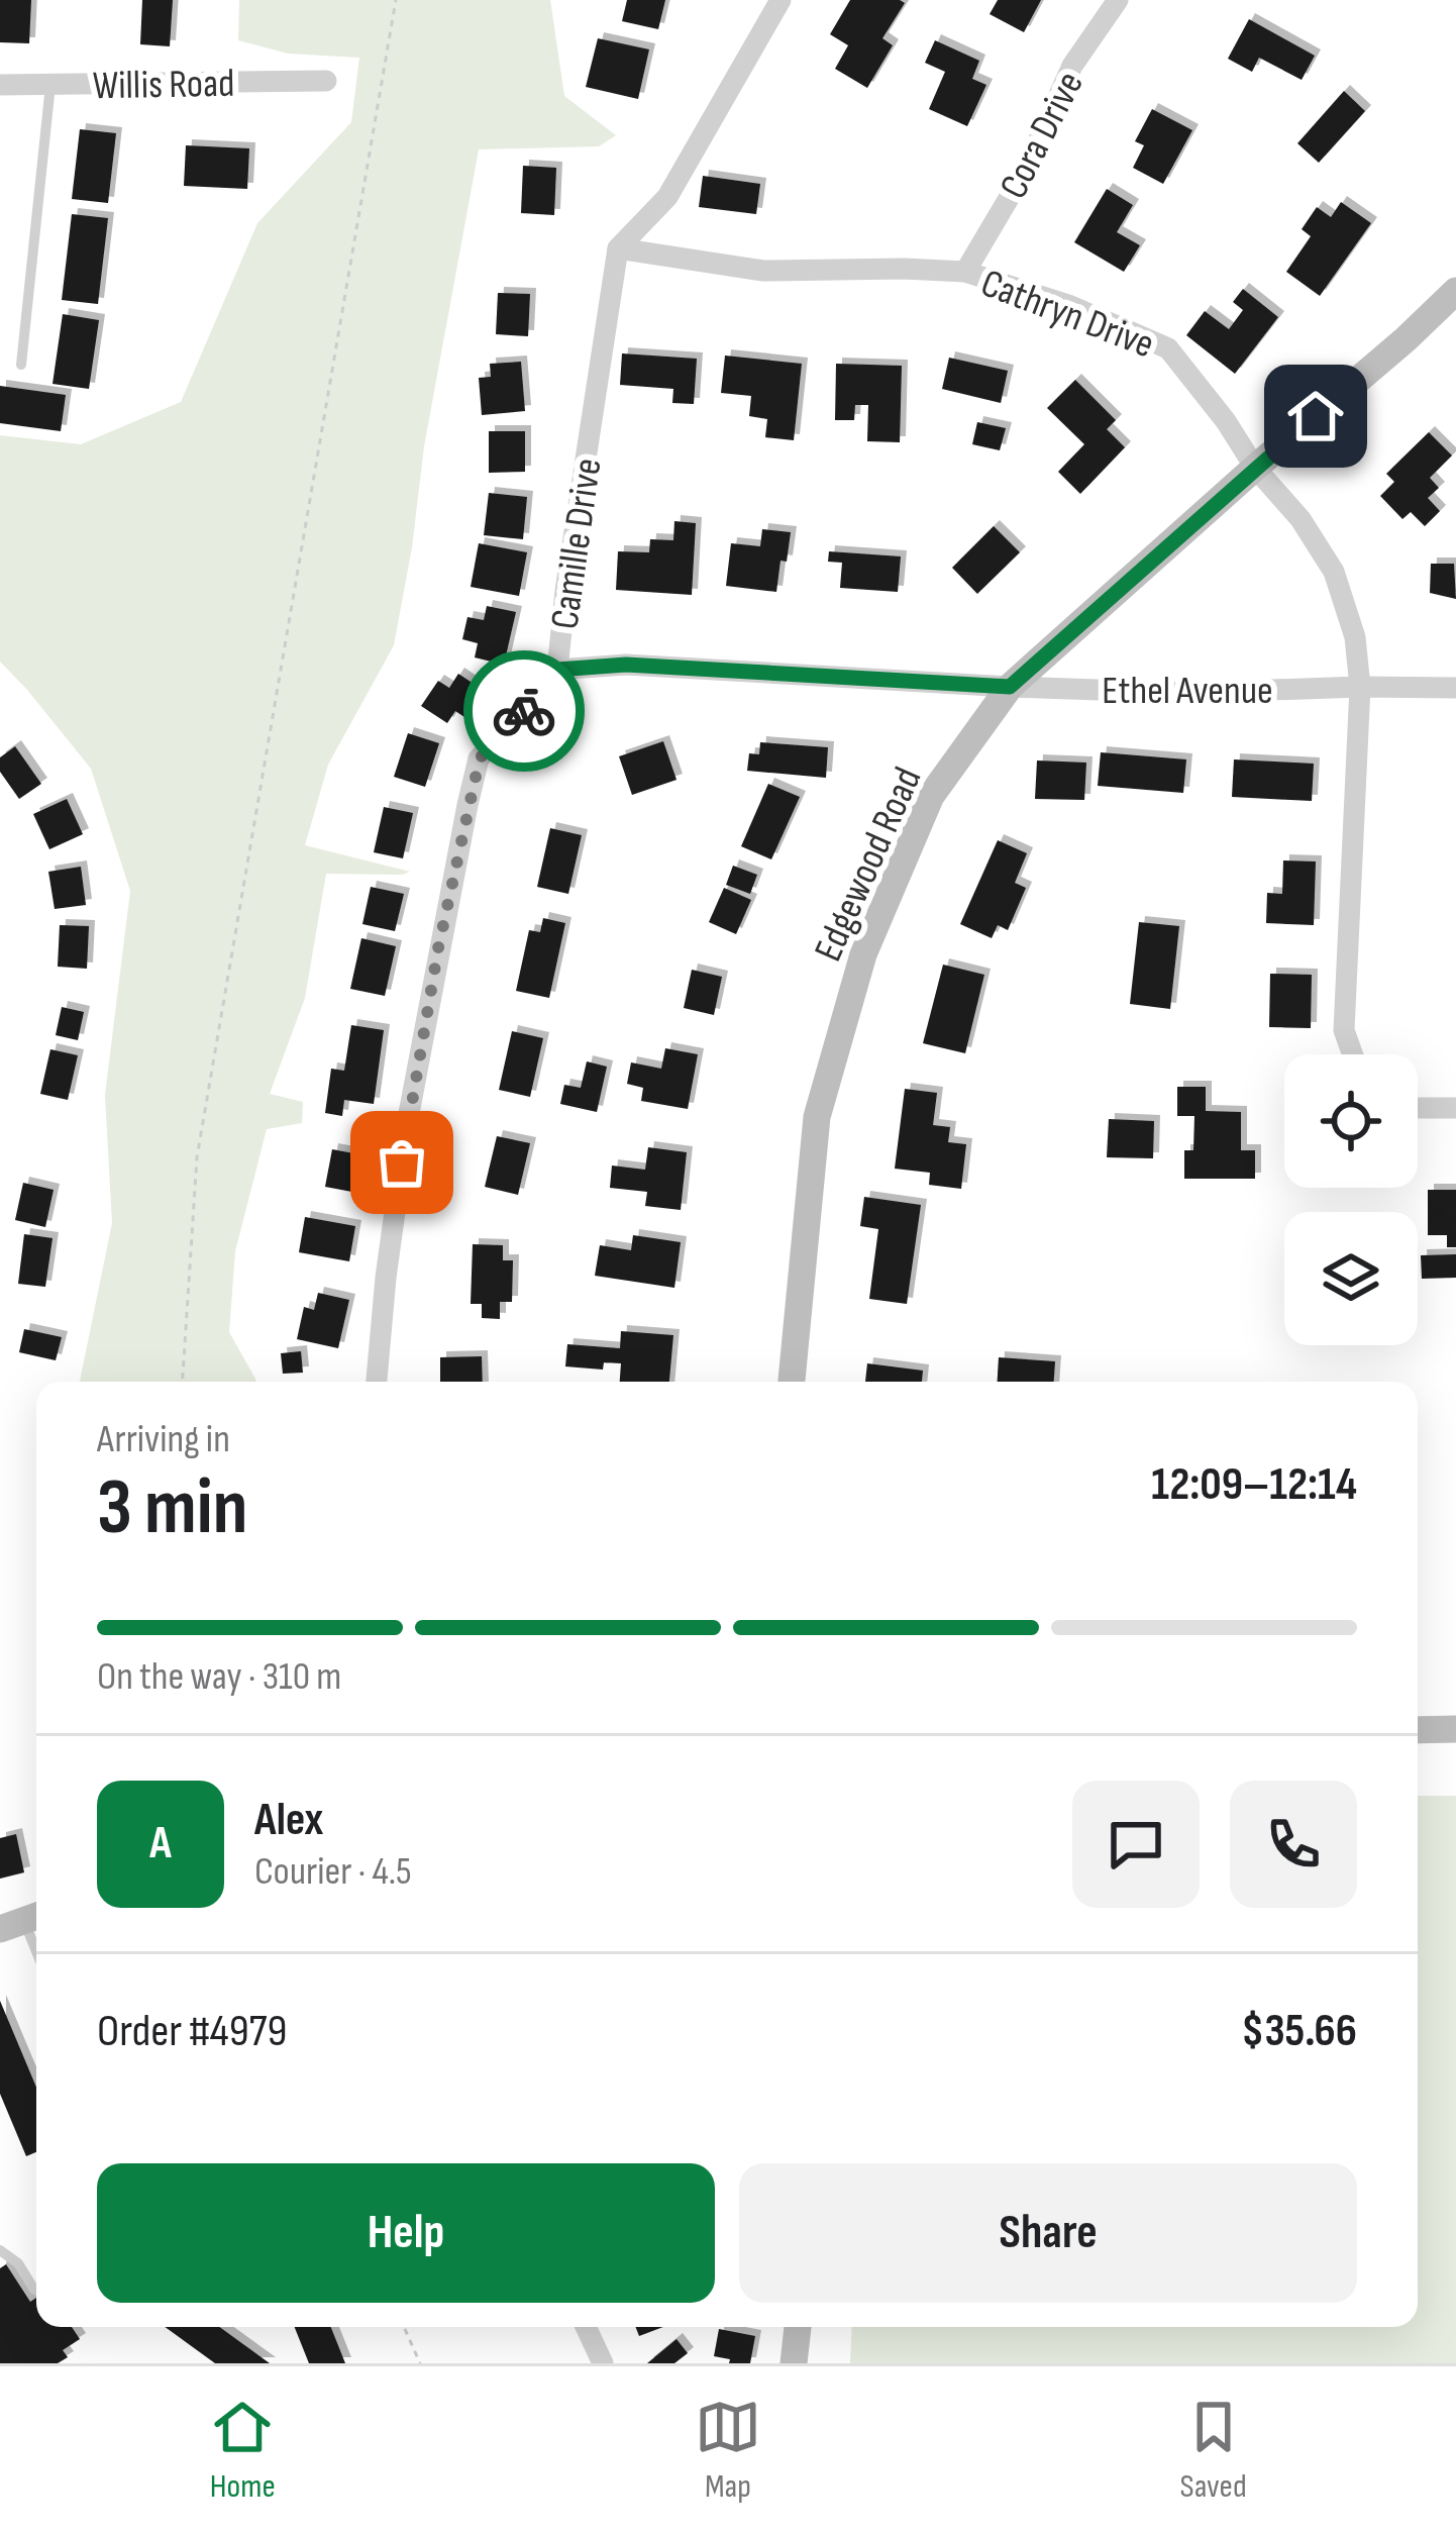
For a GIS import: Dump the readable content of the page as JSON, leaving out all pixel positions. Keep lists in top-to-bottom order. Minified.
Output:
{"streets":{"street":["Willis Road","Cora Drive","Cathryn Drive","Camille Drive","Ethel Avenue","Edgewood Road"]},"crossings":[["Cora Drive","Cathryn Drive"],["Cathryn Drive","Camille Drive"],["Cathryn Drive","Ethel Avenue"],["Cathryn Drive","Edgewood Road"],["Camille Drive","Ethel Avenue"],["Ethel Avenue","Edgewood Road"]],"page":{"heading":["3 min","Arriving in","12:09–12:14"],"panel":["Alex","Courier · 4.5","Order #4979","$35.66"],"bar":"On the way · 310 m","round":"A","buttons":["Help","Share"],"tabs":["Home","Map","Saved"]}}
